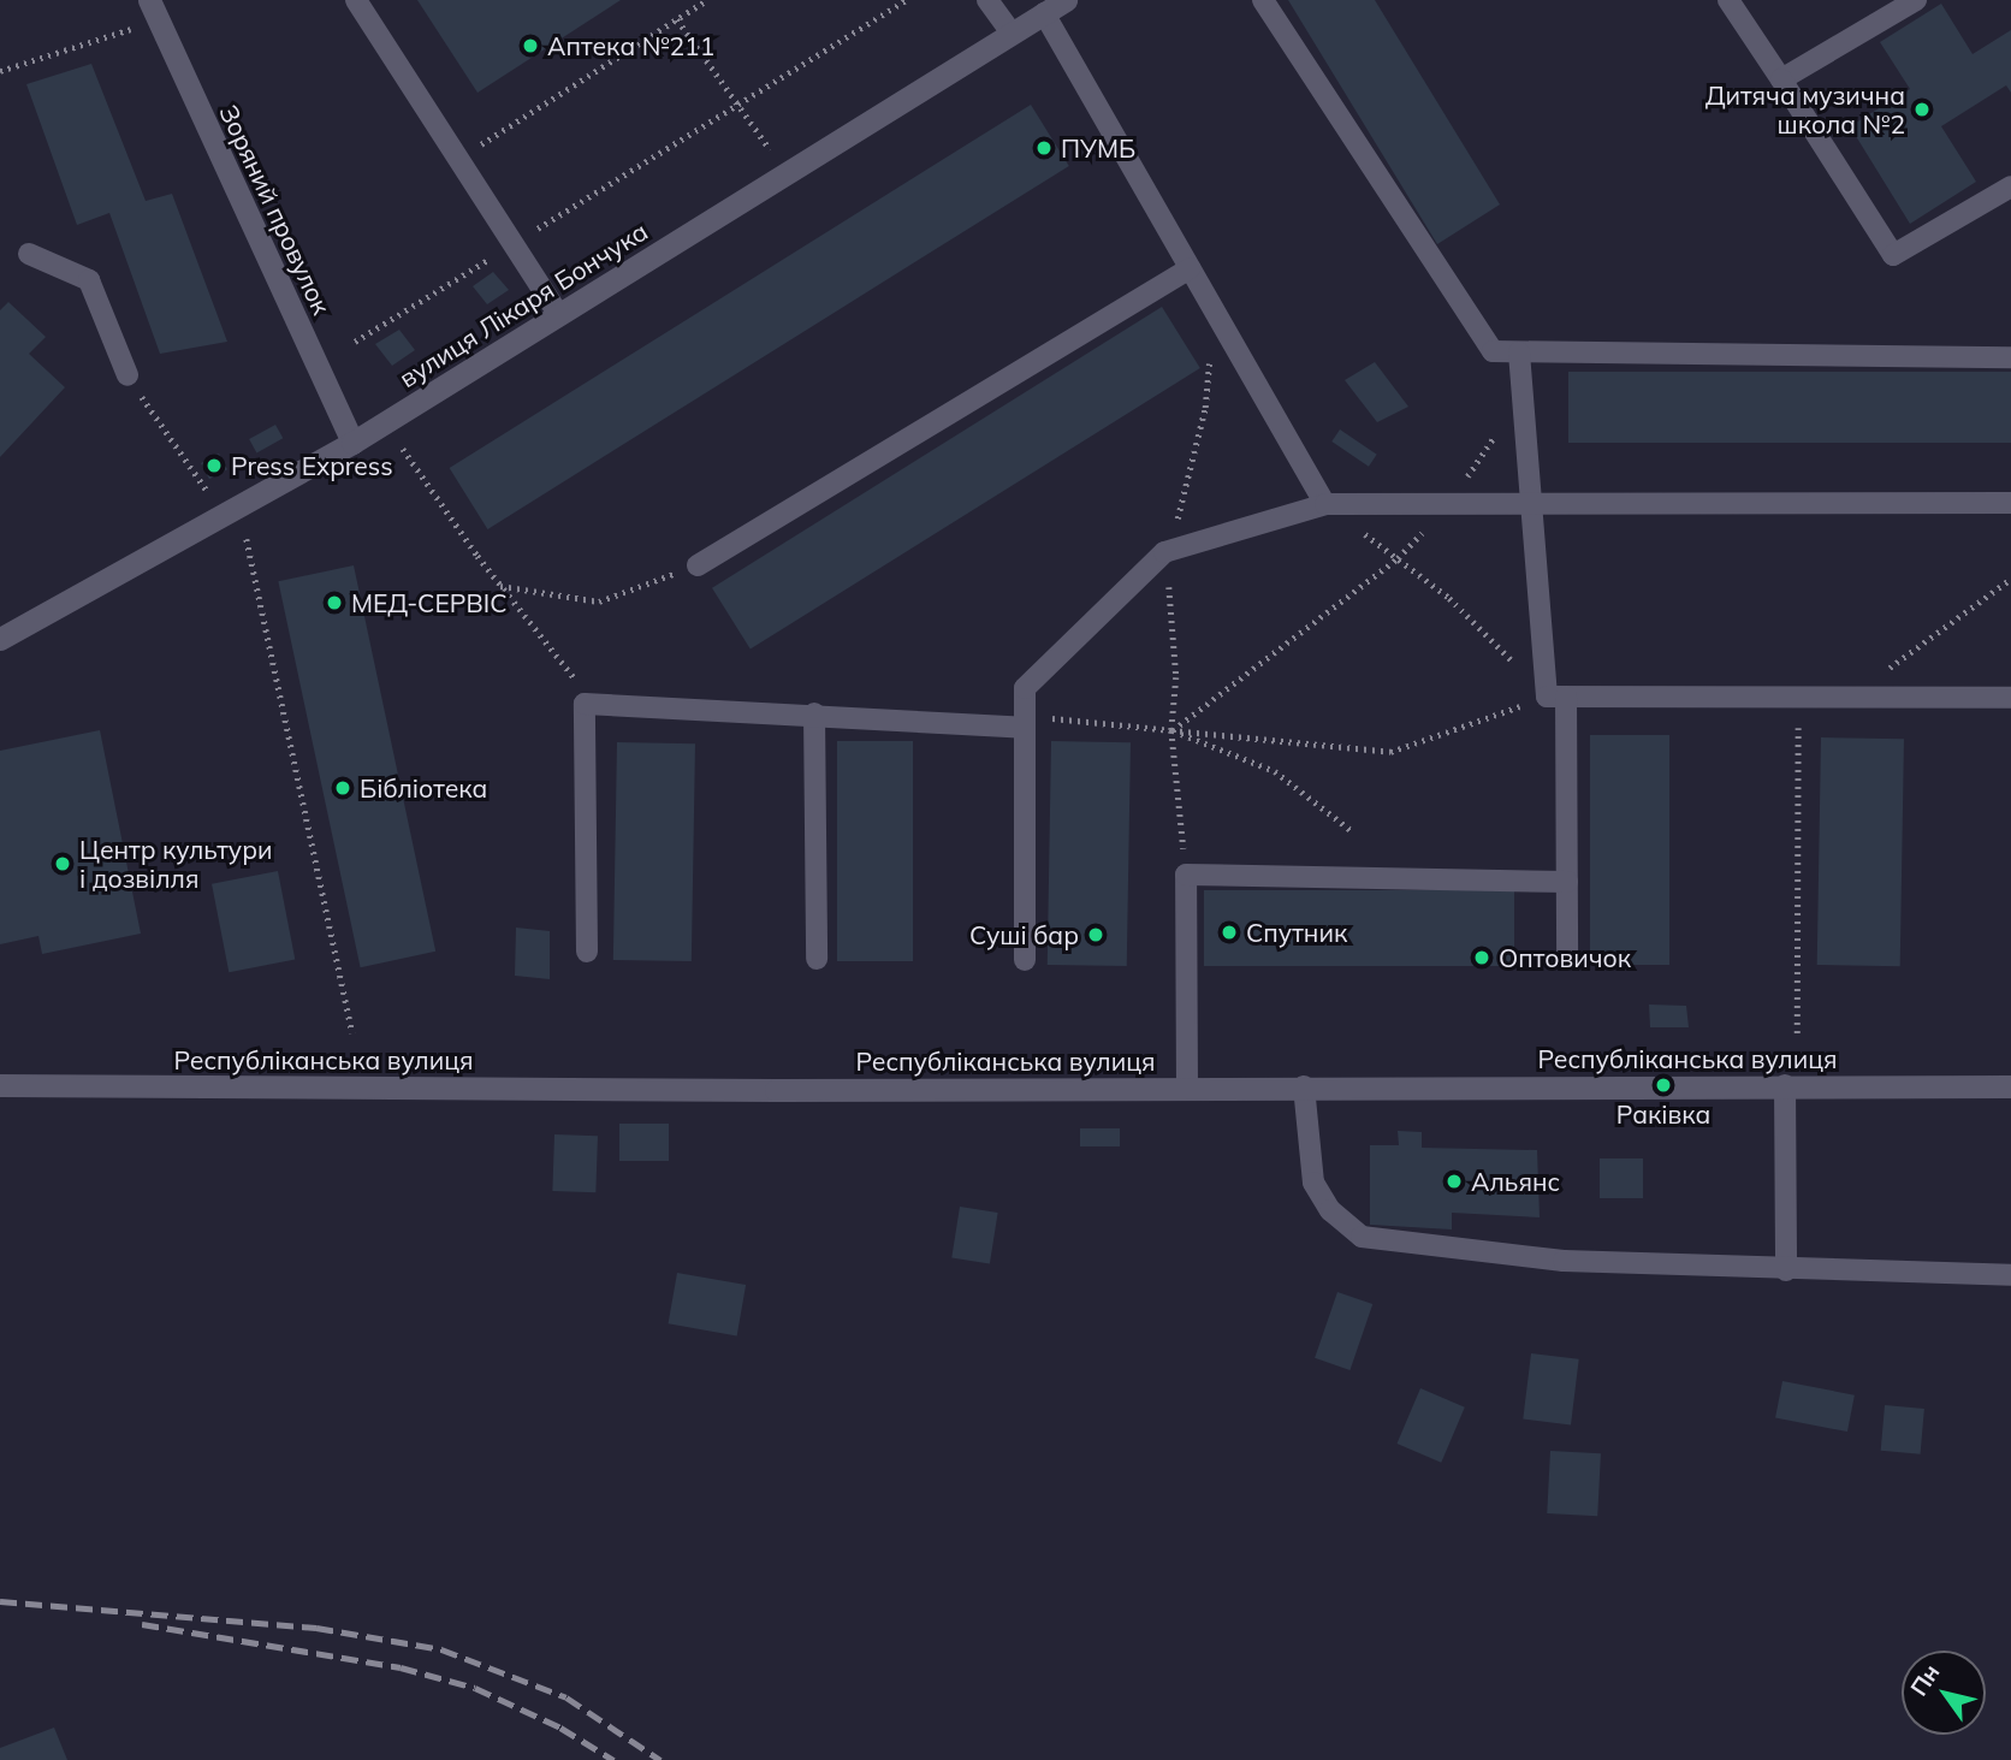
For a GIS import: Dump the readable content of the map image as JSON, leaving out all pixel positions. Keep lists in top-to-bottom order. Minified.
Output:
{"streets":{"main road":["Зоряний провулок","вулиця Лікаря Бончука","Республіканська вулиця"]},"crossings":[["Зоряний провулок","вулиця Лікаря Бончука"]],"places":["Аптека №211","Дитяча музична школа №2","ПУМБ","Press Express","МЕД-СЕРВІС","Бібліотека","Центр культури і дозвілля","Спутник","Суші бар","Оптовичок","Раківка","Альянс"],"north":"top left"}
